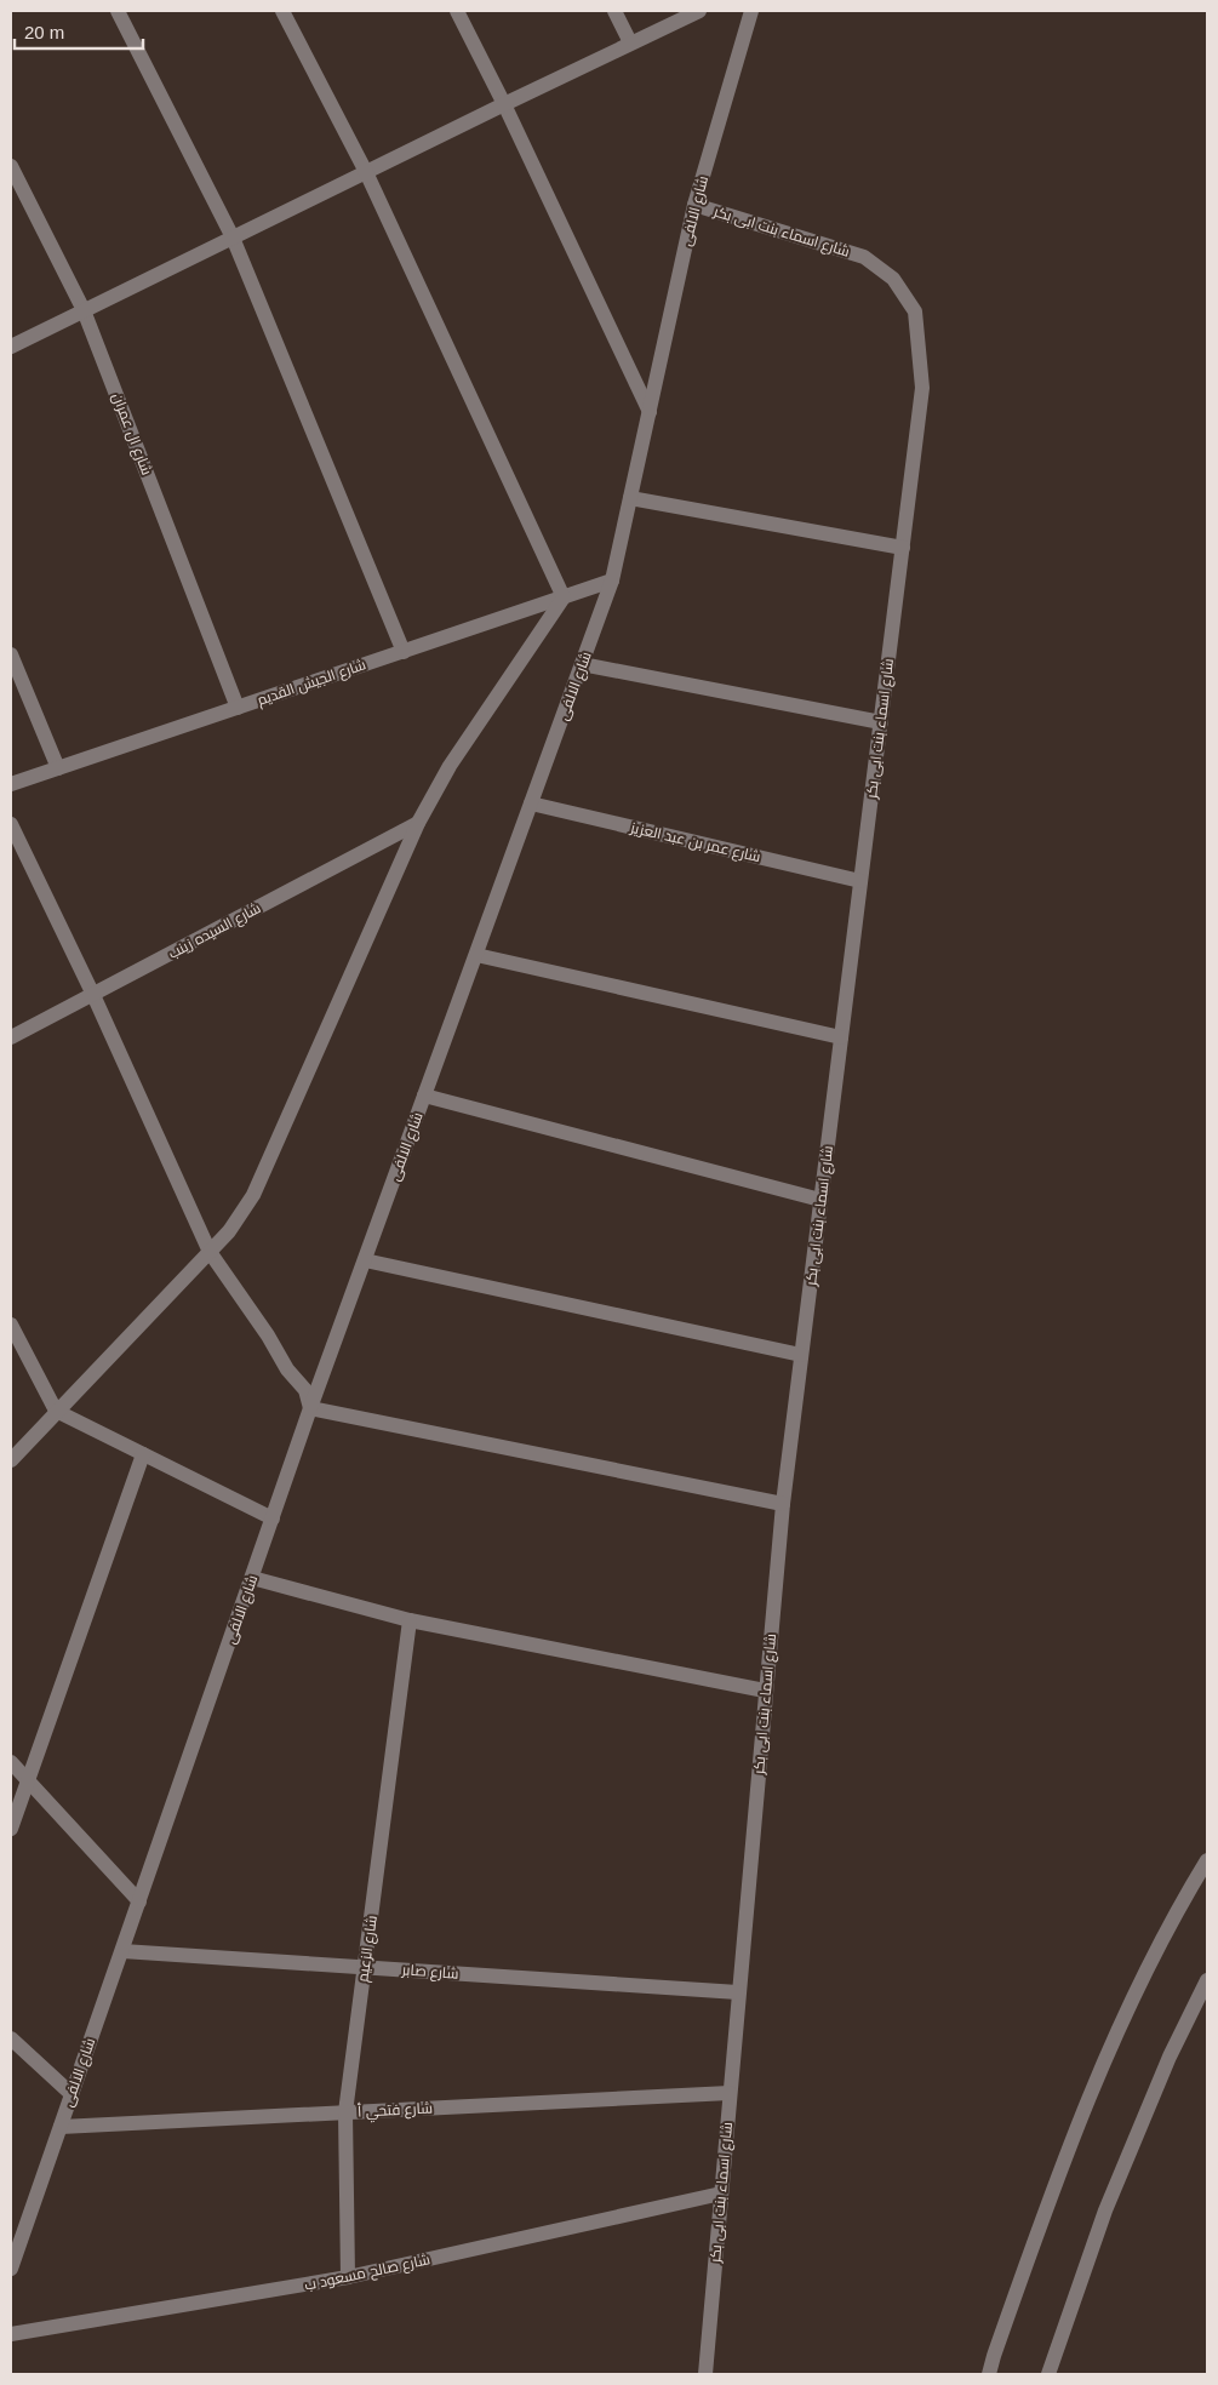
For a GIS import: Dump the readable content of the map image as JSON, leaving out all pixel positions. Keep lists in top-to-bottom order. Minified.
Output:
{"streets":{"street":["شارع الالفى","شارع اسماء بنت ابى بكر","شارع ال عمران","شارع الجيش القديم","شارع عمر بن عبد العزيز","شارع السيده زينب","شارع الزعيم","شارع صابر","شارع فتحي أ","شارع صالح مسعود ب"]},"crossings":[["شارع الالفى","شارع اسماء بنت ابى بكر"],["شارع الالفى","شارع الجيش القديم"],["شارع الالفى","شارع عمر بن عبد العزيز"],["شارع الالفى","شارع صابر"],["شارع الالفى","شارع فتحي أ"],["شارع اسماء بنت ابى بكر","شارع عمر بن عبد العزيز"],["شارع اسماء بنت ابى بكر","شارع صابر"],["شارع اسماء بنت ابى بكر","شارع فتحي أ"],["شارع اسماء بنت ابى بكر","شارع صالح مسعود ب"],["شارع ال عمران","شارع الجيش القديم"],["شارع الزعيم","شارع صابر"],["شارع الزعيم","شارع فتحي أ"],["شارع الزعيم","شارع صالح مسعود ب"]],"scale_bar":"20 m"}
